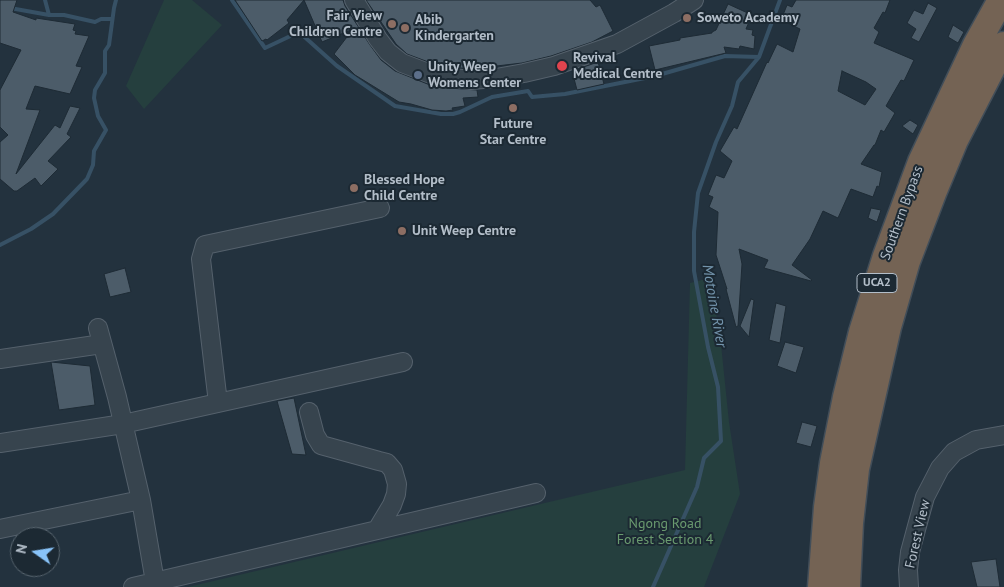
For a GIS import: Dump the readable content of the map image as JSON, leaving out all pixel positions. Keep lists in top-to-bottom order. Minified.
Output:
{"streets":{"highway":["Southern Bypass","UCA2"],"street":["Forest View"]},"water":["Motoine River"],"parks":["Ngong Road Forest Section 4"],"places":["Soweto Academy","Fair View Children Centre","Abib Kindergarten","Revival Medical Centre","Unity Weep Womens Center","Future Star Centre","Blessed Hope Child Centre","Unit Weep Centre"],"north":"left"}
